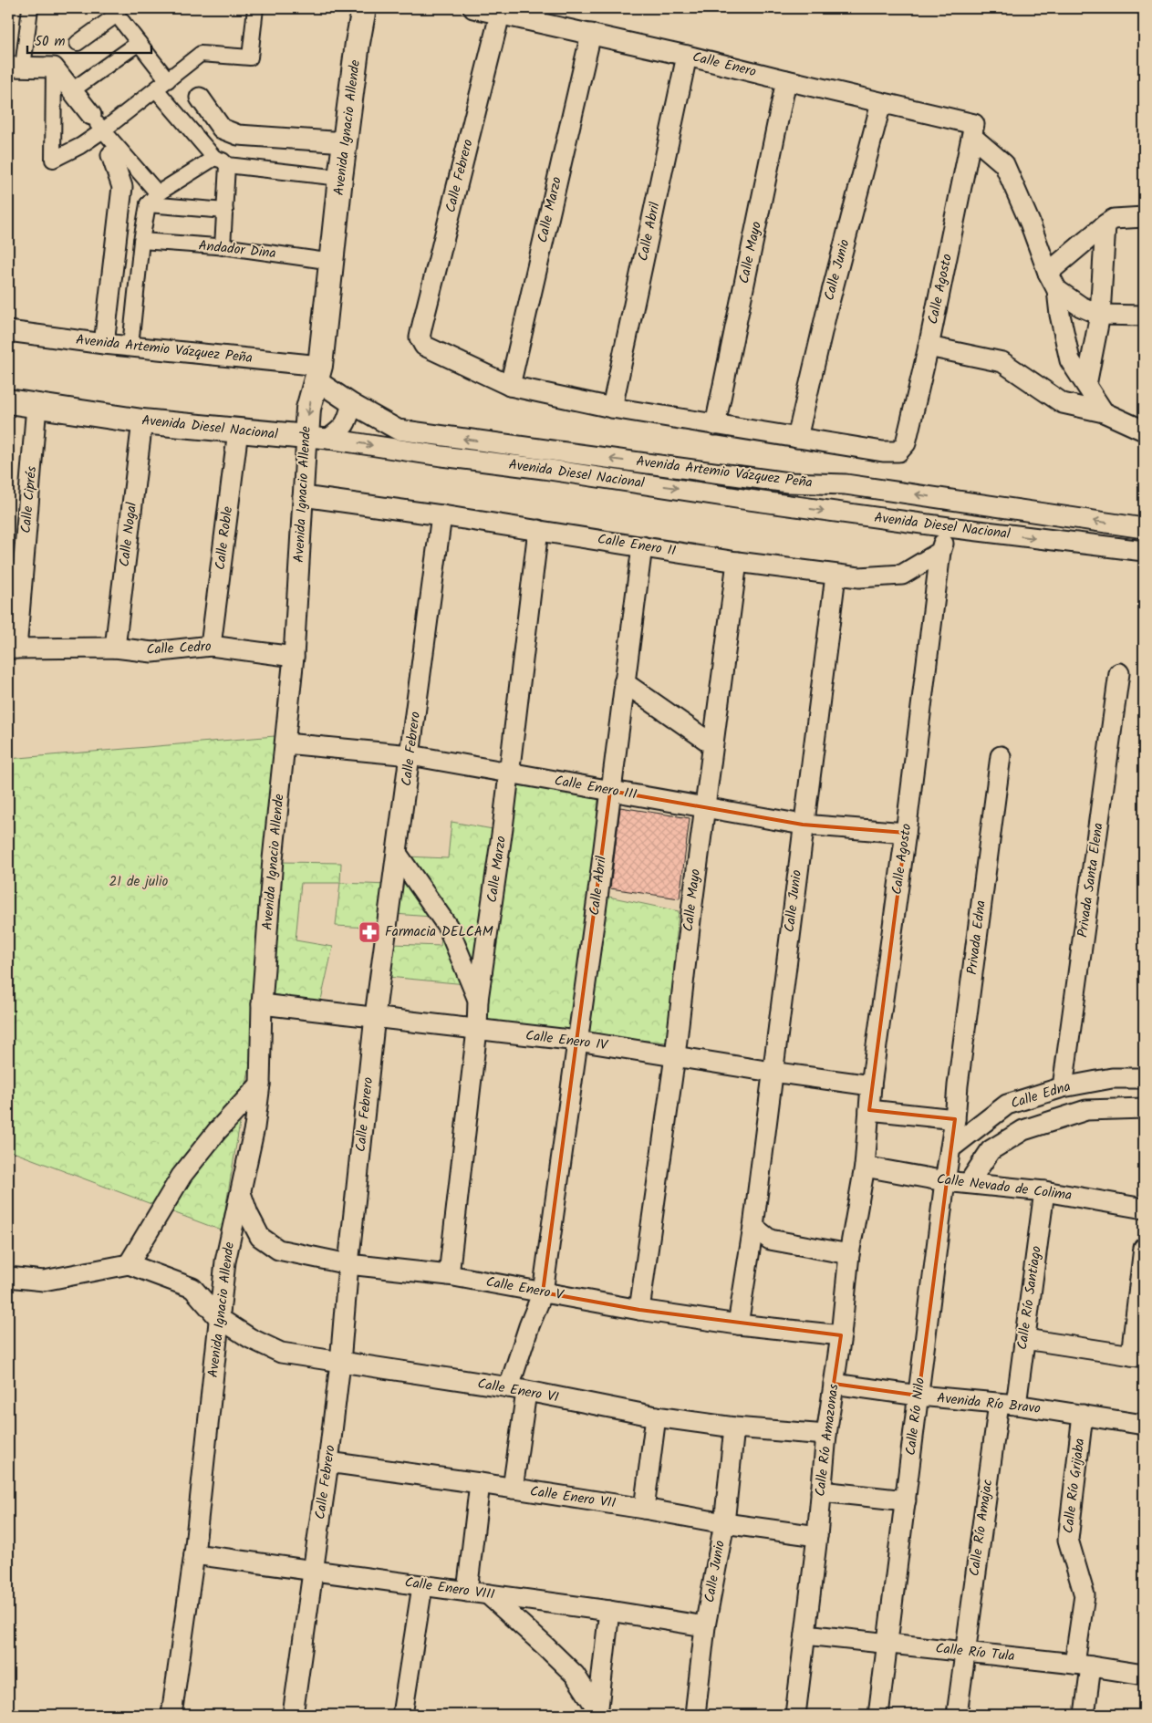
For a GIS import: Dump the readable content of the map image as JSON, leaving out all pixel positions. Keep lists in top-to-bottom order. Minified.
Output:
{"streets":{"street":["Calle Enero","Avenida Ignacio Allende","Calle Febrero","Calle Marzo","Calle Abril","Andador Dina","Calle Mayo","Calle Junio","Calle Agosto","Avenida Artemio Vázquez Peña","Avenida Diesel Nacional","Calle Ciprés","Calle Nogal","Calle Roble","Calle Enero II","Calle Cedro","Calle Enero III","Privada Santa Elena","Privada Edna","Calle Enero IV","Calle Edna","Calle Nevado de Colima","Calle Enero V","Calle Río Santiago","Calle Enero VI","Avenida Río Bravo","Calle Río Nilo","Calle Río Amazonas","Calle Río Grijaba","Calle Enero VII","Calle Río Amajac","Calle Enero VIII","Calle Río Tula"]},"crossings":[["Calle Enero","Calle Febrero"],["Calle Enero","Calle Marzo"],["Calle Enero","Calle Abril"],["Calle Enero","Calle Mayo"],["Calle Enero","Calle Junio"],["Calle Enero","Calle Agosto"],["Avenida Ignacio Allende","Andador Dina"],["Avenida Ignacio Allende","Avenida Artemio Vázquez Peña"],["Avenida Ignacio Allende","Avenida Diesel Nacional"],["Avenida Ignacio Allende","Calle Enero II"],["Avenida Ignacio Allende","Calle Cedro"],["Avenida Ignacio Allende","Calle Enero III"],["Avenida Ignacio Allende","Calle Enero IV"],["Avenida Ignacio Allende","Calle Enero V"],["Avenida Ignacio Allende","Calle Enero VI"],["Avenida Ignacio Allende","Calle Enero VIII"],["Calle Febrero","Calle Marzo"],["Calle Febrero","Calle Enero II"],["Calle Febrero","Calle Enero III"],["Calle Febrero","Calle Enero IV"],["Calle Febrero","Calle Enero V"],["Calle Febrero","Calle Enero VI"],["Calle Febrero","Calle Enero VII"],["Calle Febrero","Calle Enero VIII"],["Calle Marzo","Calle Enero II"],["Calle Marzo","Calle Enero III"],["Calle Marzo","Calle Enero IV"],["Calle Marzo","Calle Enero V"],["Calle Abril","Calle Enero II"],["Calle Abril","Calle Enero III"],["Calle Abril","Calle Enero IV"],["Calle Abril","Calle Enero V"],["Calle Abril","Calle Enero VI"],["Calle Abril","Calle Enero VII"],["Calle Mayo","Calle Enero II"],["Calle Mayo","Calle Enero III"],["Calle Mayo","Calle Enero IV"],["Calle Mayo","Calle Enero V"],["Calle Junio","Calle Agosto"],["Calle Junio","Calle Enero II"],["Calle Junio","Calle Enero III"],["Calle Junio","Calle Enero IV"],["Calle Junio","Calle Enero V"],["Calle Junio","Calle Enero VI"],["Calle Junio","Calle Enero VII"],["Calle Junio","Calle Enero VIII"],["Calle Agosto","Calle Enero II"],["Calle Agosto","Calle Enero III"],["Calle Agosto","Calle Enero IV"],["Calle Agosto","Calle Nevado de Colima"],["Calle Agosto","Calle Río Amazonas"],["Avenida Diesel Nacional","Calle Ciprés"],["Avenida Diesel Nacional","Calle Nogal"],["Avenida Diesel Nacional","Calle Roble"],["Calle Ciprés","Calle Cedro"],["Calle Nogal","Calle Cedro"],["Calle Roble","Calle Cedro"],["Privada Santa Elena","Calle Edna"],["Privada Edna","Calle Río Nilo"],["Calle Edna","Calle Río Nilo"],["Calle Nevado de Colima","Calle Río Santiago"],["Calle Nevado de Colima","Calle Río Nilo"],["Calle Nevado de Colima","Calle Río Amazonas"],["Calle Enero V","Calle Río Amazonas"],["Calle Río Santiago","Avenida Río Bravo"],["Calle Río Santiago","Calle Río Amajac"],["Calle Enero VI","Calle Río Amazonas"],["Avenida Río Bravo","Calle Río Nilo"],["Avenida Río Bravo","Calle Río Amazonas"],["Avenida Río Bravo","Calle Río Grijaba"],["Avenida Río Bravo","Calle Río Amajac"],["Calle Río Nilo","Calle Río Tula"],["Calle Río Amazonas","Calle Enero VII"],["Calle Río Amazonas","Calle Río Tula"],["Calle Río Grijaba","Calle Río Tula"],["Calle Río Amajac","Calle Río Tula"]],"parks":["21 de julio"],"places":{"pharmacy":["Farmacia DELCAM"]},"scale_bar":"50 m"}
